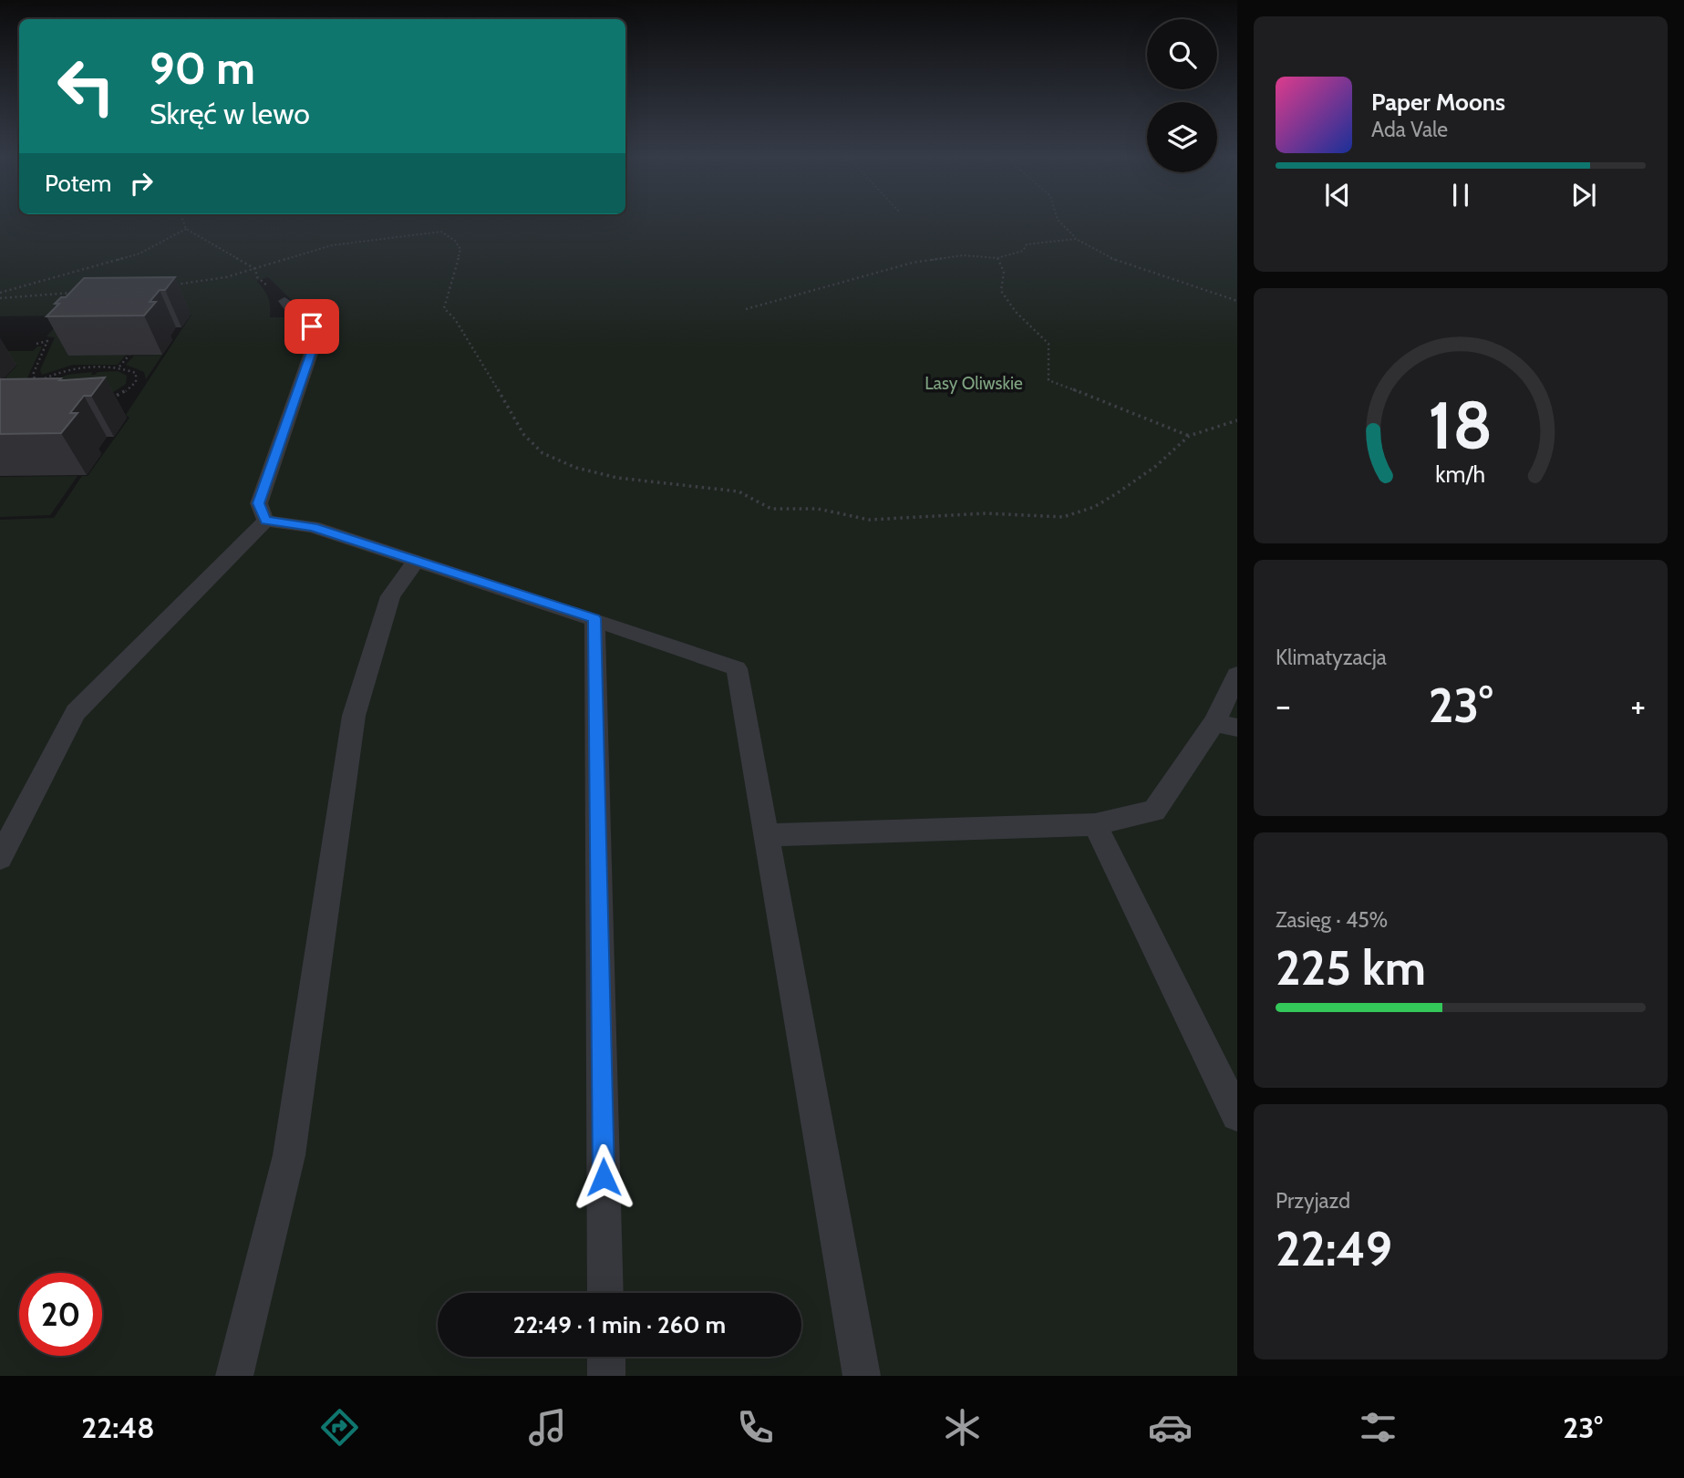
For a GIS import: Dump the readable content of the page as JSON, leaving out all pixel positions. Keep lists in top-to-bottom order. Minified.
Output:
{"parks":["Lasy Oliwskie"],"page":{"turn":["90 m","Skręć w lewo"],"song":["Paper Moons","Ada Vale"],"then":"Potem","tile":["Klimatyzacja",["Zasięg · 45%","225 km"],["Przyjazd","22:49"]],"heat":["−","23°","+"],"limit":"20","trip":"22:49 · 1 min · 260 m","tabs":["22:48","23°"],"gauge":["18","km/h"]}}
